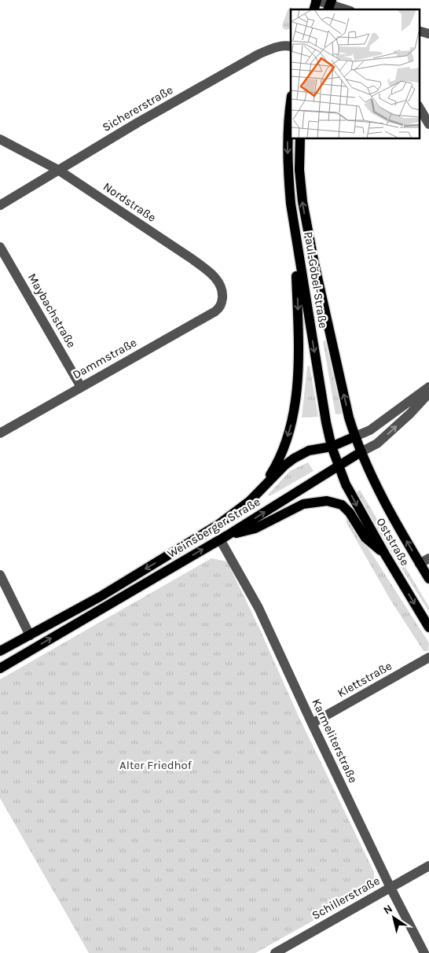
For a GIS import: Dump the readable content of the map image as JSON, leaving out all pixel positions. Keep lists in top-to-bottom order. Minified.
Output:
{"streets":{"main road":["Paul-Göbel-Straße","Weinsberger Straße","Oststraße"],"street":["Sichererstraße","Nordstraße","Maybachstraße","Dammstraße","Klettstraße","Karmeliterstraße","Schillerstraße"]},"crossings":[["Sichererstraße","Nordstraße"],["Nordstraße","Dammstraße"],["Paul-Göbel-Straße","Weinsberger Straße"],["Paul-Göbel-Straße","Oststraße"],["Maybachstraße","Dammstraße"],["Weinsberger Straße","Oststraße"],["Weinsberger Straße","Karmeliterstraße"],["Klettstraße","Karmeliterstraße"],["Karmeliterstraße","Schillerstraße"]],"parks":["Alter Friedhof"],"north":"top left"}
